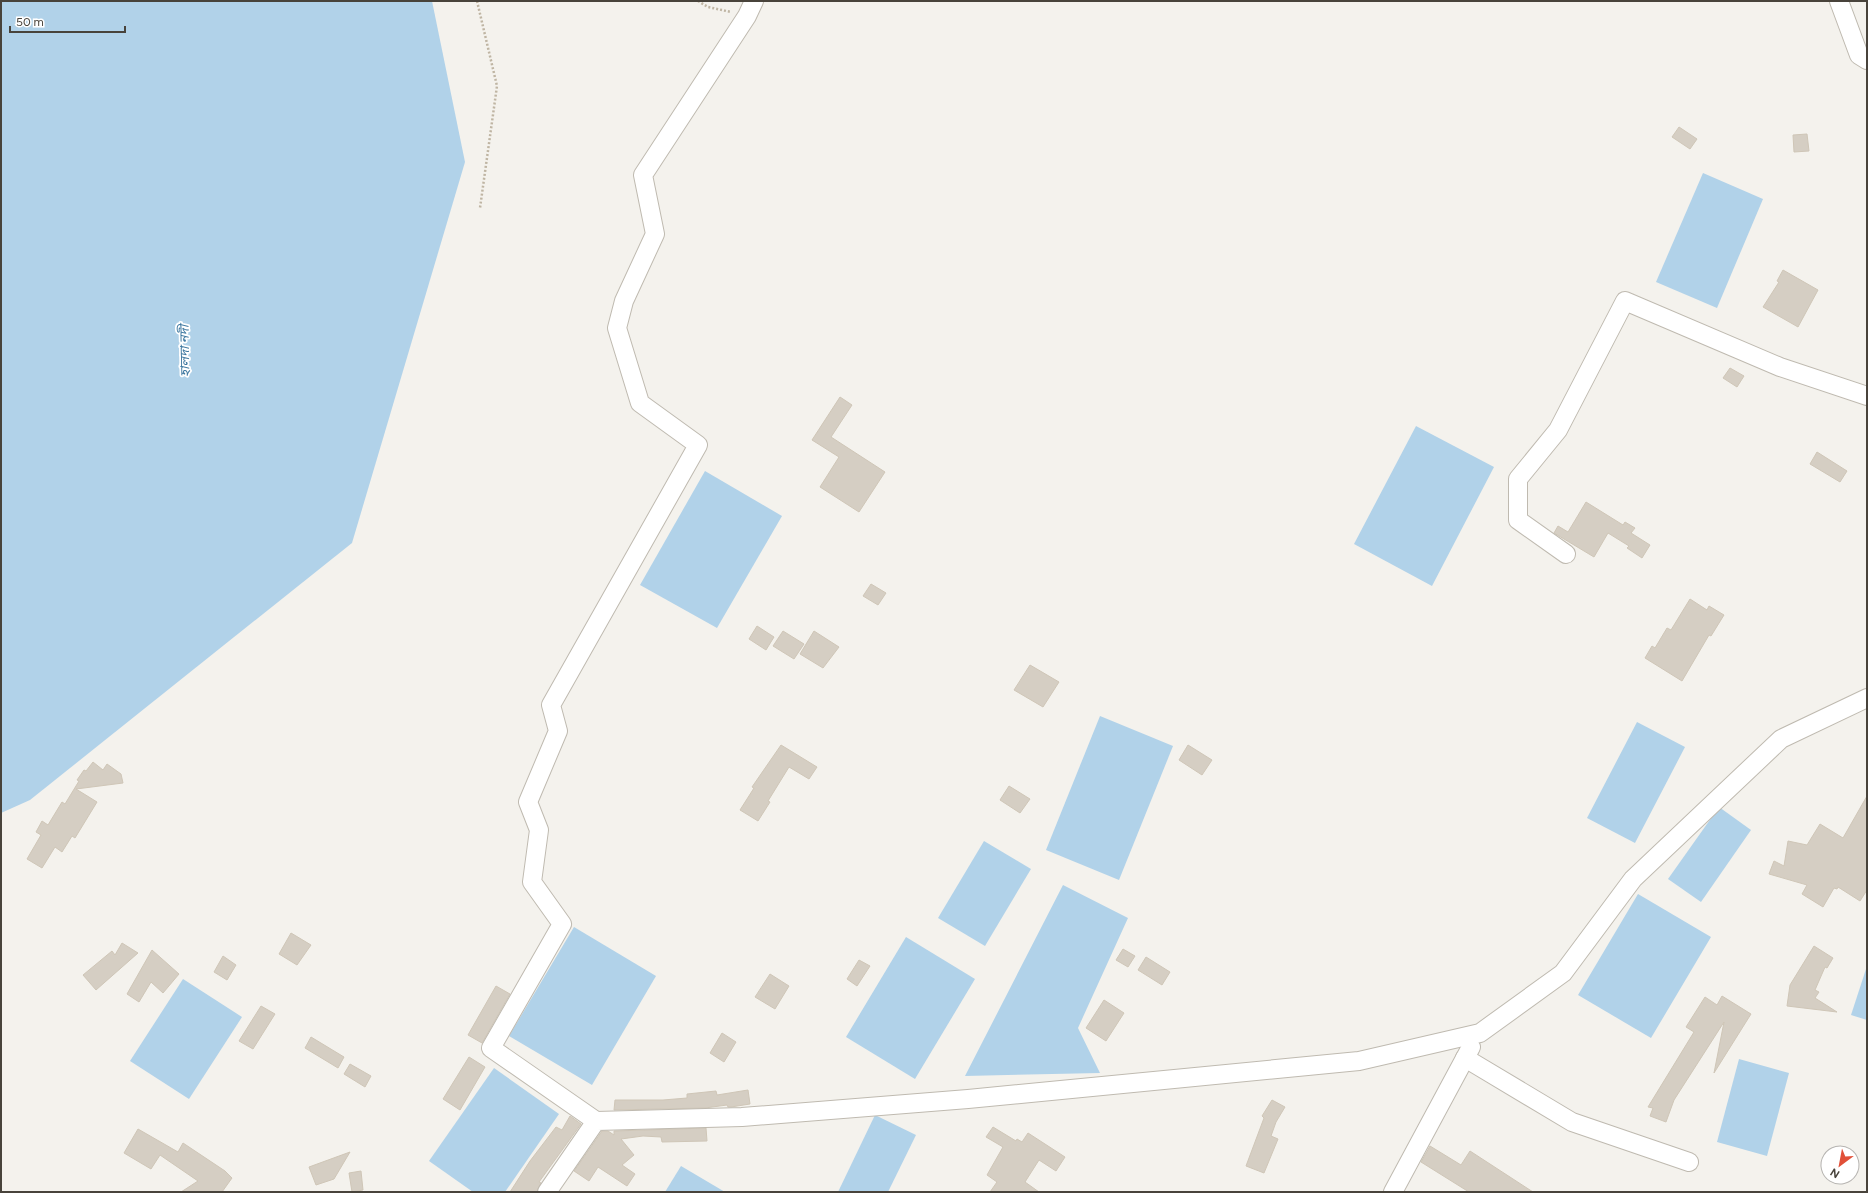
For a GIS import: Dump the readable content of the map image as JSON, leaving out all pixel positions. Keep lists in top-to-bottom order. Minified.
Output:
{"water":["হালদা নদী"],"scale_bar":"50 m","north":"bottom left"}
